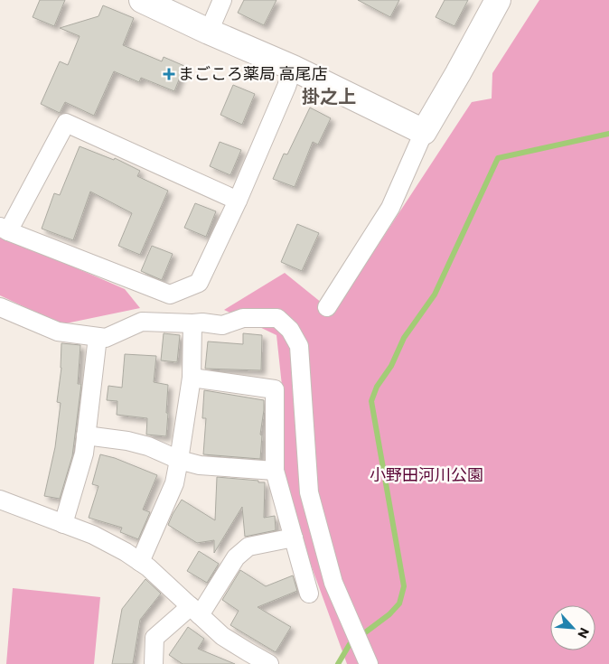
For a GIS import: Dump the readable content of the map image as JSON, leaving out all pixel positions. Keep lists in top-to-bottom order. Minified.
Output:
{"districts":["掛之上"],"parks":["小野田河川公園"],"places":{"health":["まごころ薬局 高尾店"]},"north":"bottom right"}
